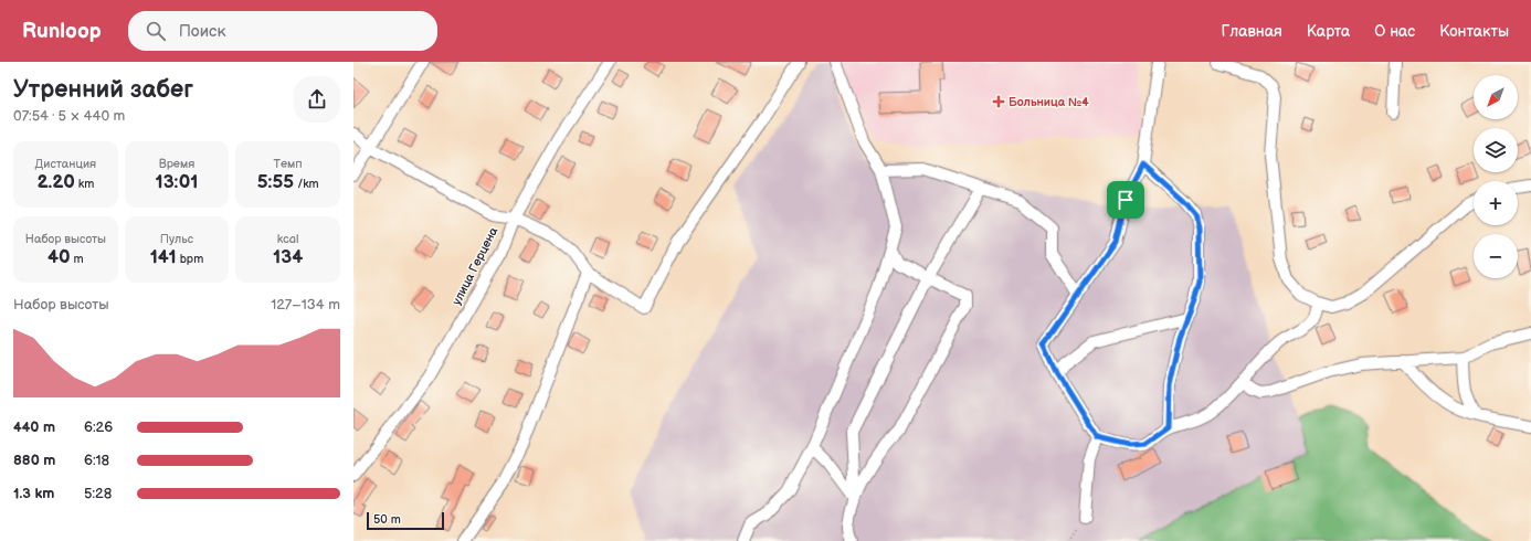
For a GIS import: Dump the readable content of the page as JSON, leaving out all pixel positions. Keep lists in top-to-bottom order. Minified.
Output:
{"streets":{"street":["улица Герцена"]},"places":{"health":["Больница №4"]},"scale_bar":"50 m","north":"bottom left","page":{"header":"Runloop","search":"Поиск","nav":["Главная","Карта","О нас","Контакты"],"heading":["Утренний забег","07:54 · 5 × 440 m"],"map_buttons":["+","−"],"stats":[["Дистанция","2.20 km"],["Время","13:01"],["Темп","5:55 /km"],["Набор высоты","40 m"],["Пульс","141 bpm"],["kcal","134"]],"chart":["Набор высоты","127–134 m"],"list":[{"name":"440 m","note":"6:26"},{"name":"880 m","note":"6:18"},{"name":"1.3 km","note":"5:28"}],"scale":"50 m"}}
